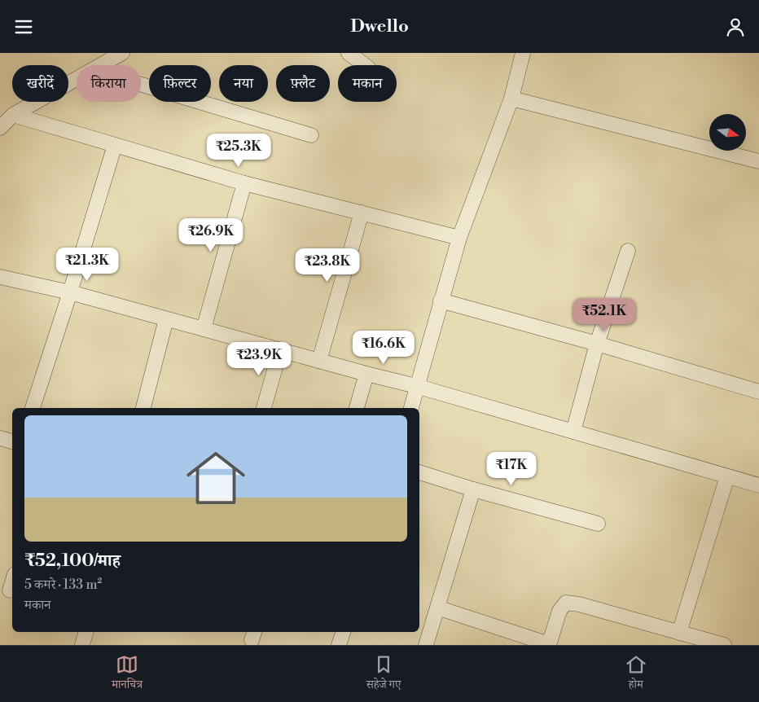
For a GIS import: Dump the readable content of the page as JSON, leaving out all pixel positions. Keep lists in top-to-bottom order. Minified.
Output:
{"north":"right","page":{"header":"Dwello","chip":["खरीदें","किराया","फ़िल्टर","नया","फ़्लैट","मकान"],"price":["₹25.3K","₹26.9K","₹21.3K","₹23.8K","₹52.1K","₹16.6K","₹23.9K","₹17K"],"list":[{"name":"₹52,100/माह","note":"5 कमरे · 133 m² · मकान"}],"tabs":["मानचित्र","सहेजे गए","होम"]}}
